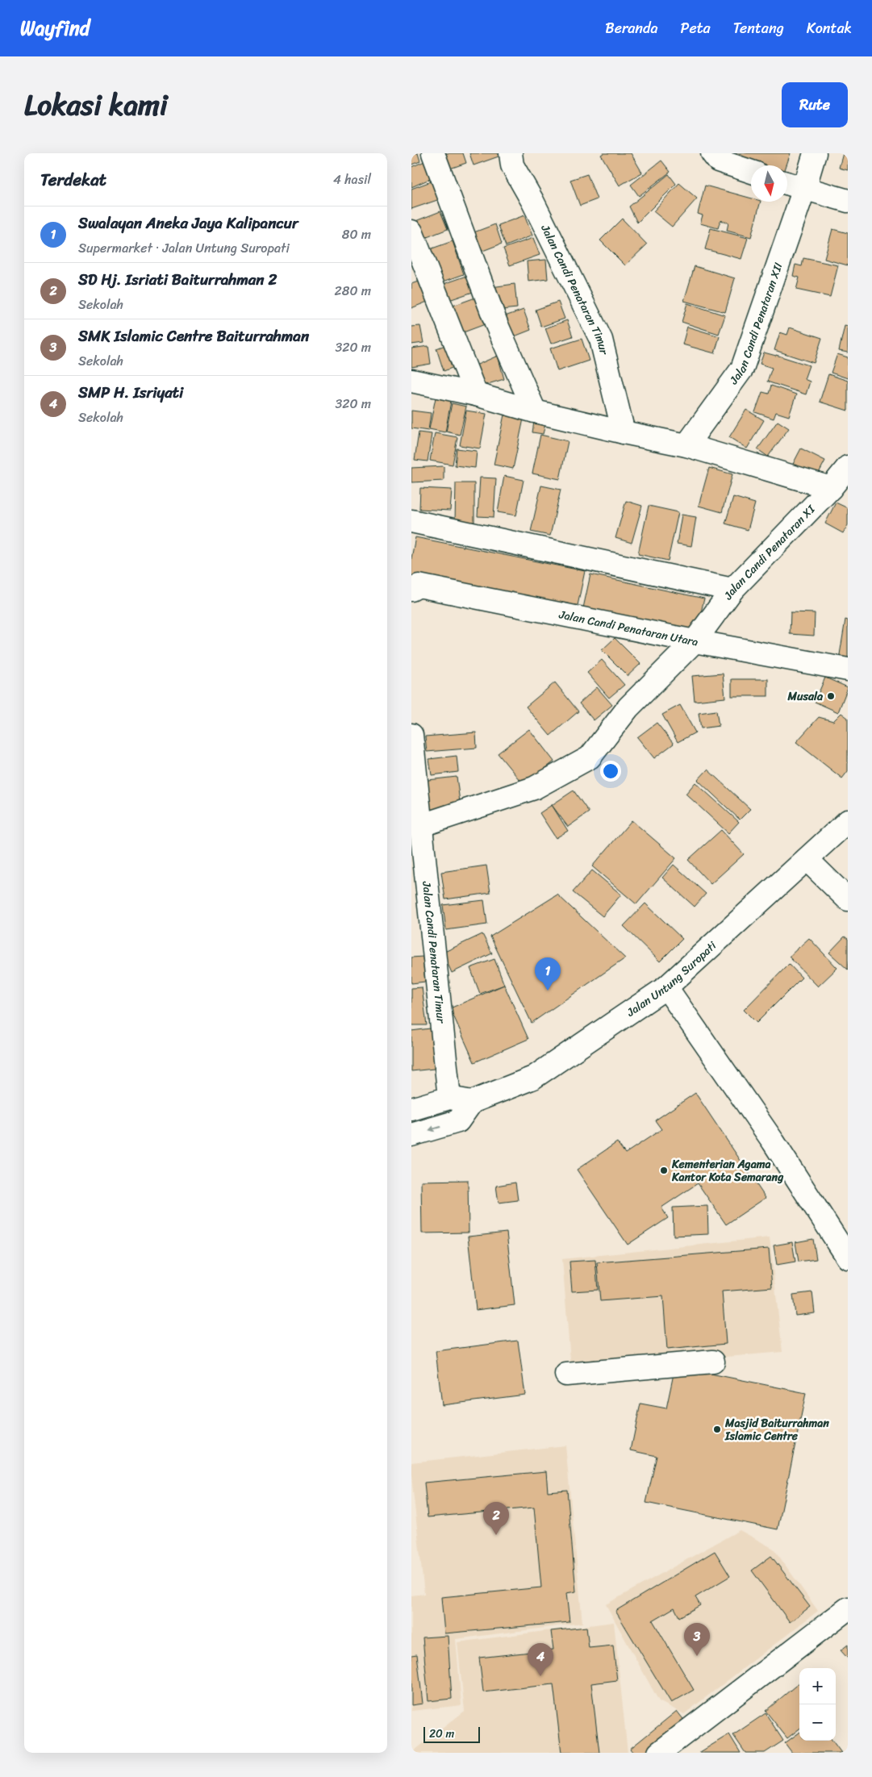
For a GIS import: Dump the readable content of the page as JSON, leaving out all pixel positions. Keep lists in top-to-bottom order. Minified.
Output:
{"streets":{"street":["Jalan Candi Penataran Timur","Jalan Candi Penataran XII","Jalan Candi Penataran XI","Jalan Candi Penataran Utara","Jalan Untung Suropati"]},"crossings":[["Jalan Candi Penataran Timur","Jalan Candi Penataran XI"],["Jalan Candi Penataran XI","Jalan Candi Penataran Utara"]],"places":["Musala","Kementerian Agama Kantor Kota Semarang","Masjid Baiturrahman Islamic Centre"],"scale_bar":"20 m","north":"bottom","page":{"header":"Wayfind","nav":["Beranda","Peta","Tentang","Kontak"],"title":"Lokasi kami","buttons":"Rute","heading":["Terdekat","4 hasil"],"list":[{"mark":"1","name":"Swalayan Aneka Jaya Kalipancur","note":"Supermarket · Jalan Untung Suropati","value":"80 m"},{"mark":"2","name":"SD Hj. Isriati Baiturrahman 2","note":"Sekolah","value":"280 m"},{"mark":"3","name":"SMK Islamic Centre Baiturrahman","note":"Sekolah","value":"320 m"},{"mark":"4","name":"SMP H. Isriyati","note":"Sekolah","value":"320 m"}],"pins":["1","2","3","4"],"map_buttons":["+","−"],"scale":"20 m"}}
